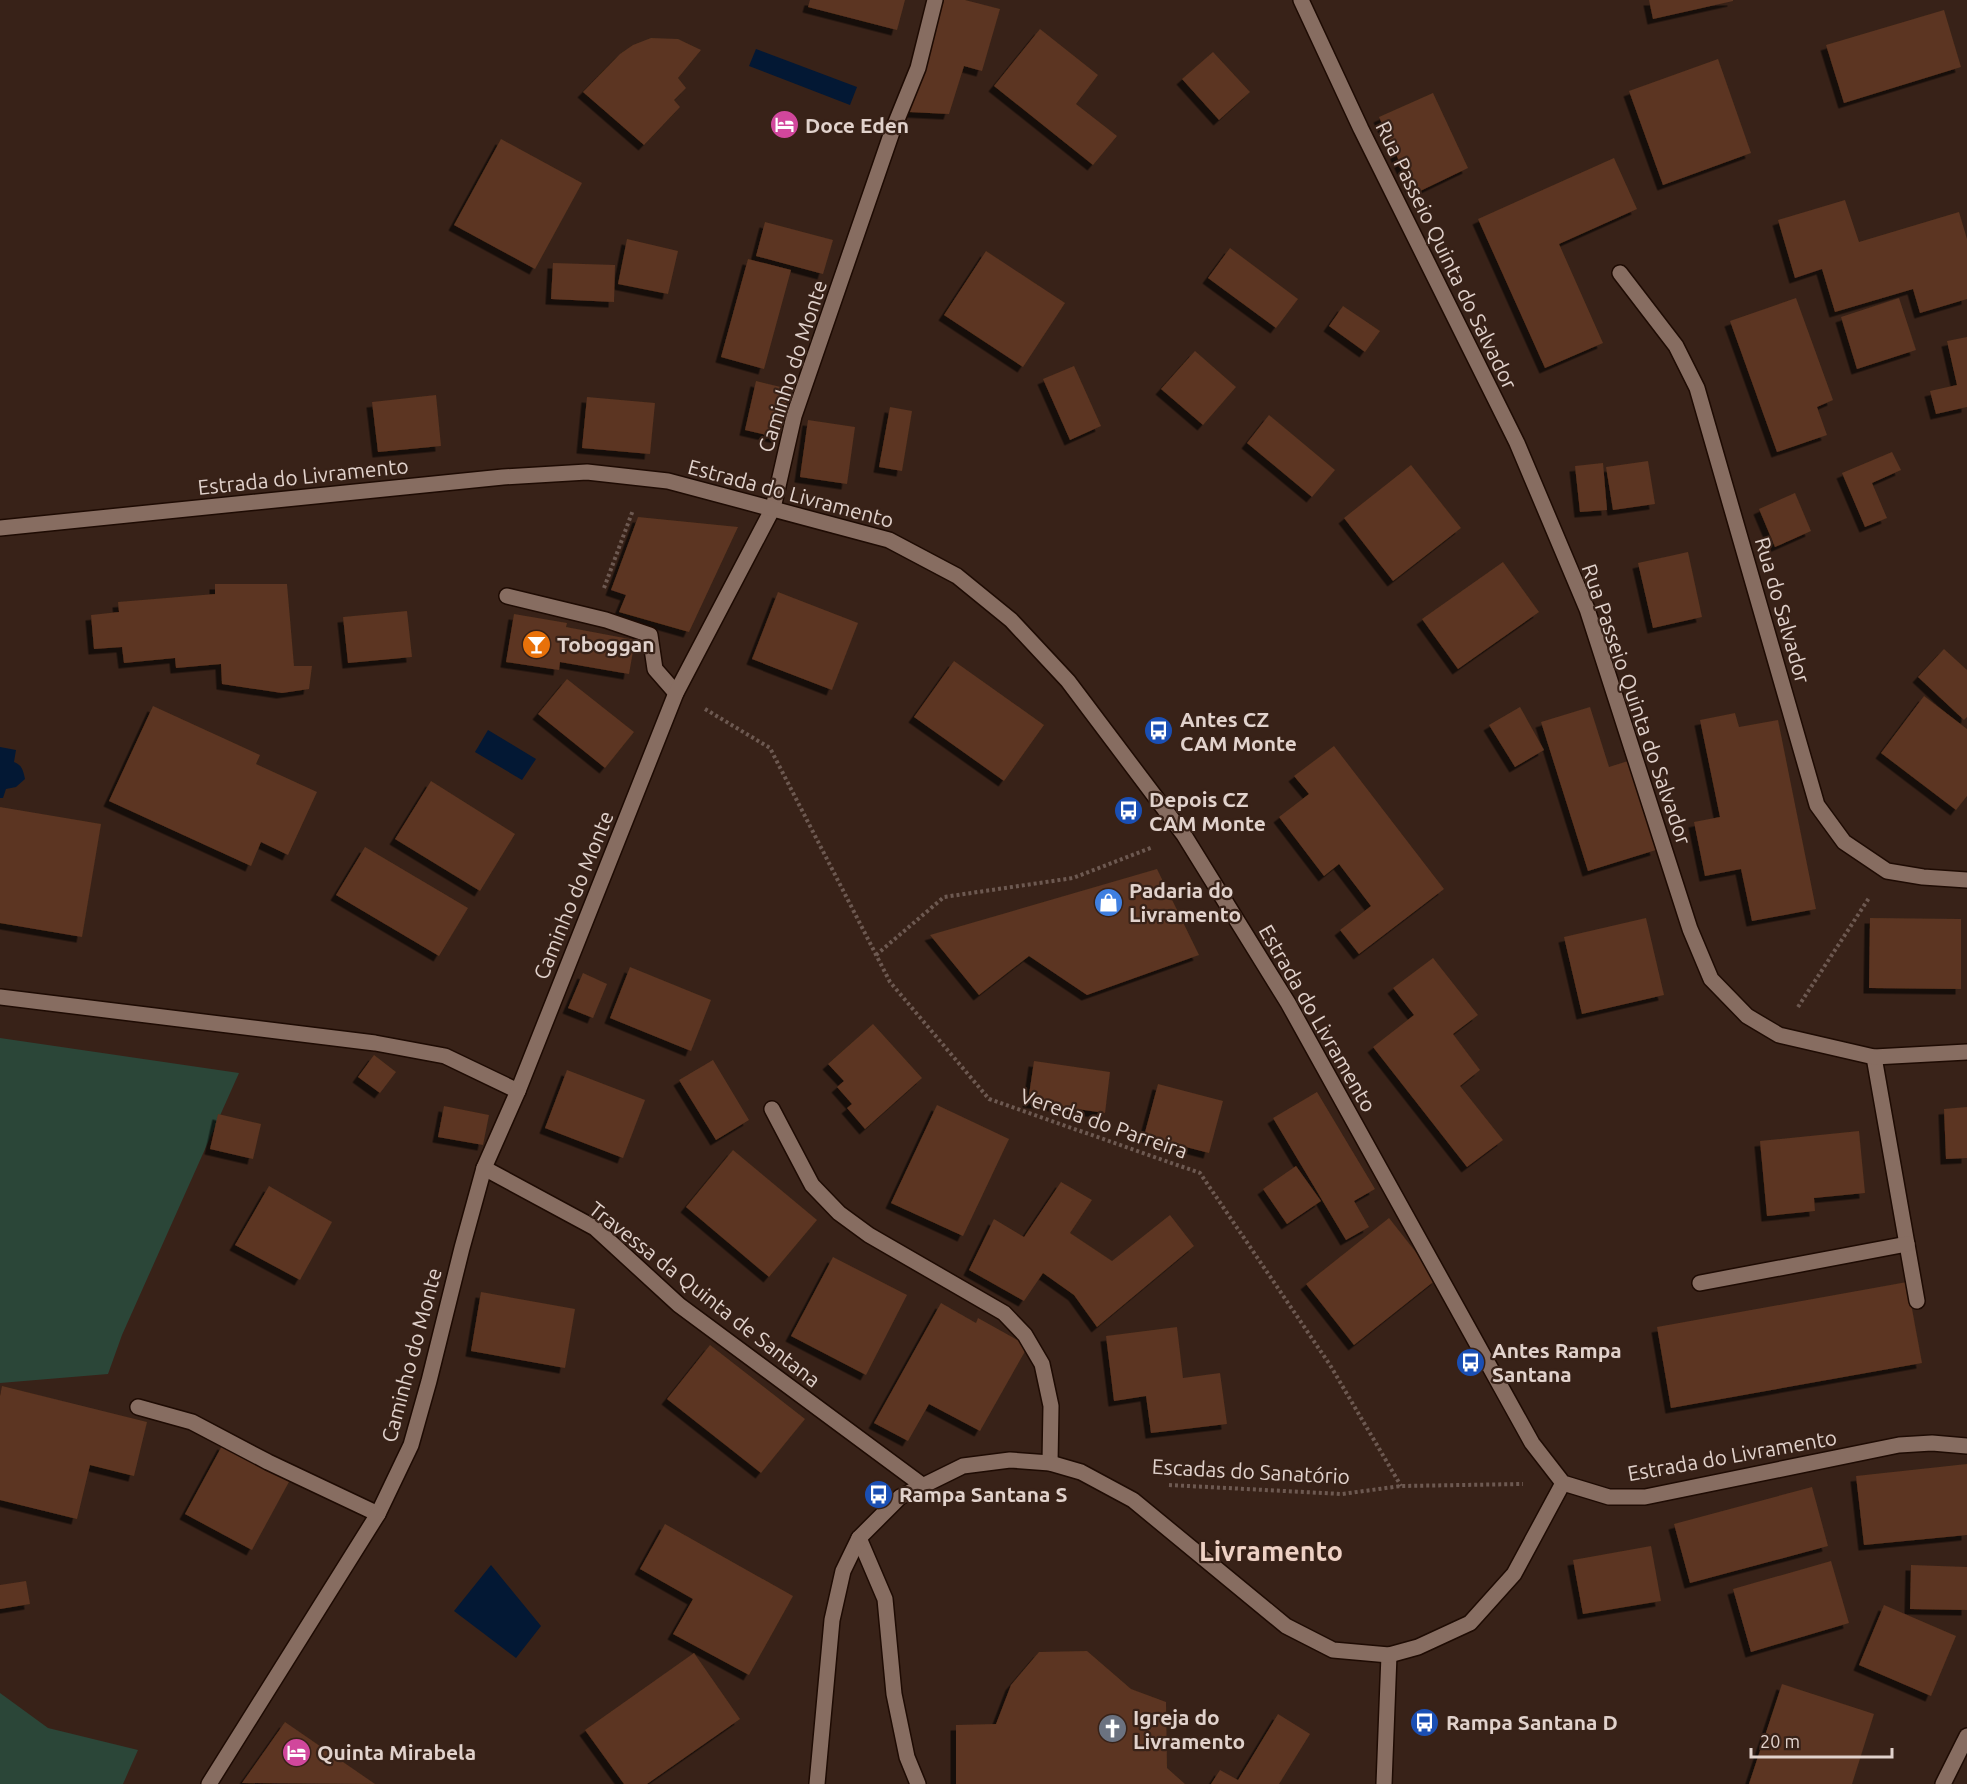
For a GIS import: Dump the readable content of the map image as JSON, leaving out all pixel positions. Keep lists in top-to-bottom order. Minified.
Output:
{"streets":{"street":["Rua Passeio Quinta do Salvador","Caminho do Monte","Estrada do Livramento","Rua do Salvador","Travessa da Quinta de Santana"],"path":["Vereda do Parreira","Escadas do Sanatório"]},"crossings":[["Caminho do Monte","Estrada do Livramento"],["Caminho do Monte","Vereda do Parreira"],["Caminho do Monte","Travessa da Quinta de Santana"],["Estrada do Livramento","Escadas do Sanatório"],["Vereda do Parreira","Escadas do Sanatório"]],"districts":["Livramento"],"places":{"hotel":["Doce Eden","Quinta Mirabela"],"bar":["Toboggan"],"bus stop":["Antes CZ CAM Monte","Depois CZ CAM Monte","Antes Rampa Santana","Rampa Santana S","Rampa Santana D"],"shop":["Padaria do Livramento"],"church":["Igreja do Livramento"]},"scale_bar":"20 m"}
